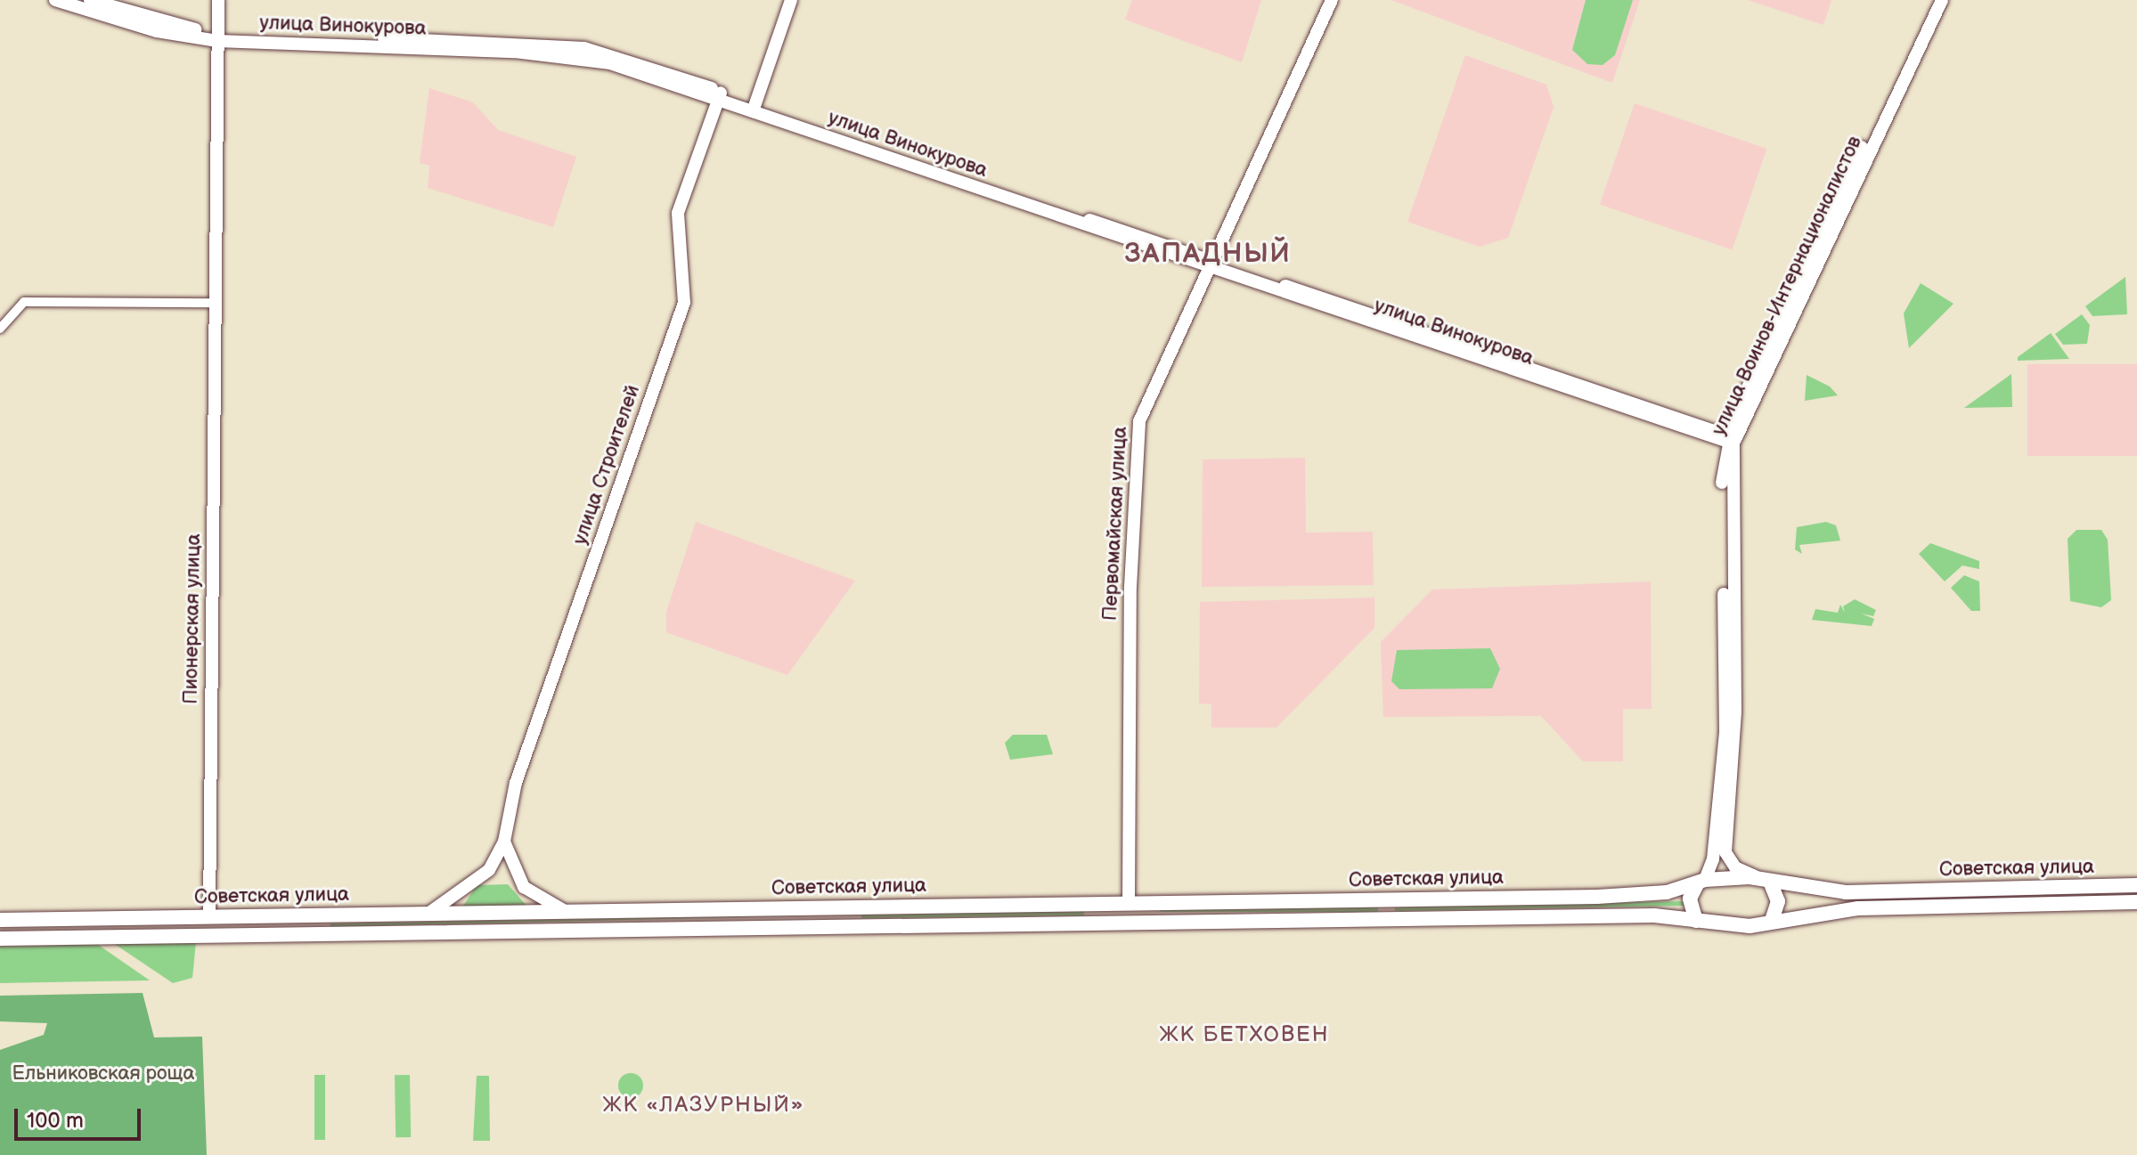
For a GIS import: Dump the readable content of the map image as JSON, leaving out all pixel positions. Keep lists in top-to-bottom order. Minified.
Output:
{"streets":{"main road":["улица Винокурова","улица Воинов-Интернационалистов","улица Строителей","Первомайская улица","Пионерская улица","Советская улица"]},"crossings":[["улица Винокурова","улица Воинов-Интернационалистов"],["улица Винокурова","улица Строителей"],["улица Винокурова","Первомайская улица"],["улица Винокурова","Пионерская улица"],["улица Воинов-Интернационалистов","Советская улица"],["улица Строителей","Советская улица"],["Первомайская улица","Советская улица"],["Пионерская улица","Советская улица"]],"districts":["ЗАПАДНЫЙ","ЖК БЕТХОВЕН","ЖК «ЛАЗУРНЫЙ»"],"parks":["Ельниковская роща"],"scale_bar":"100 m"}
